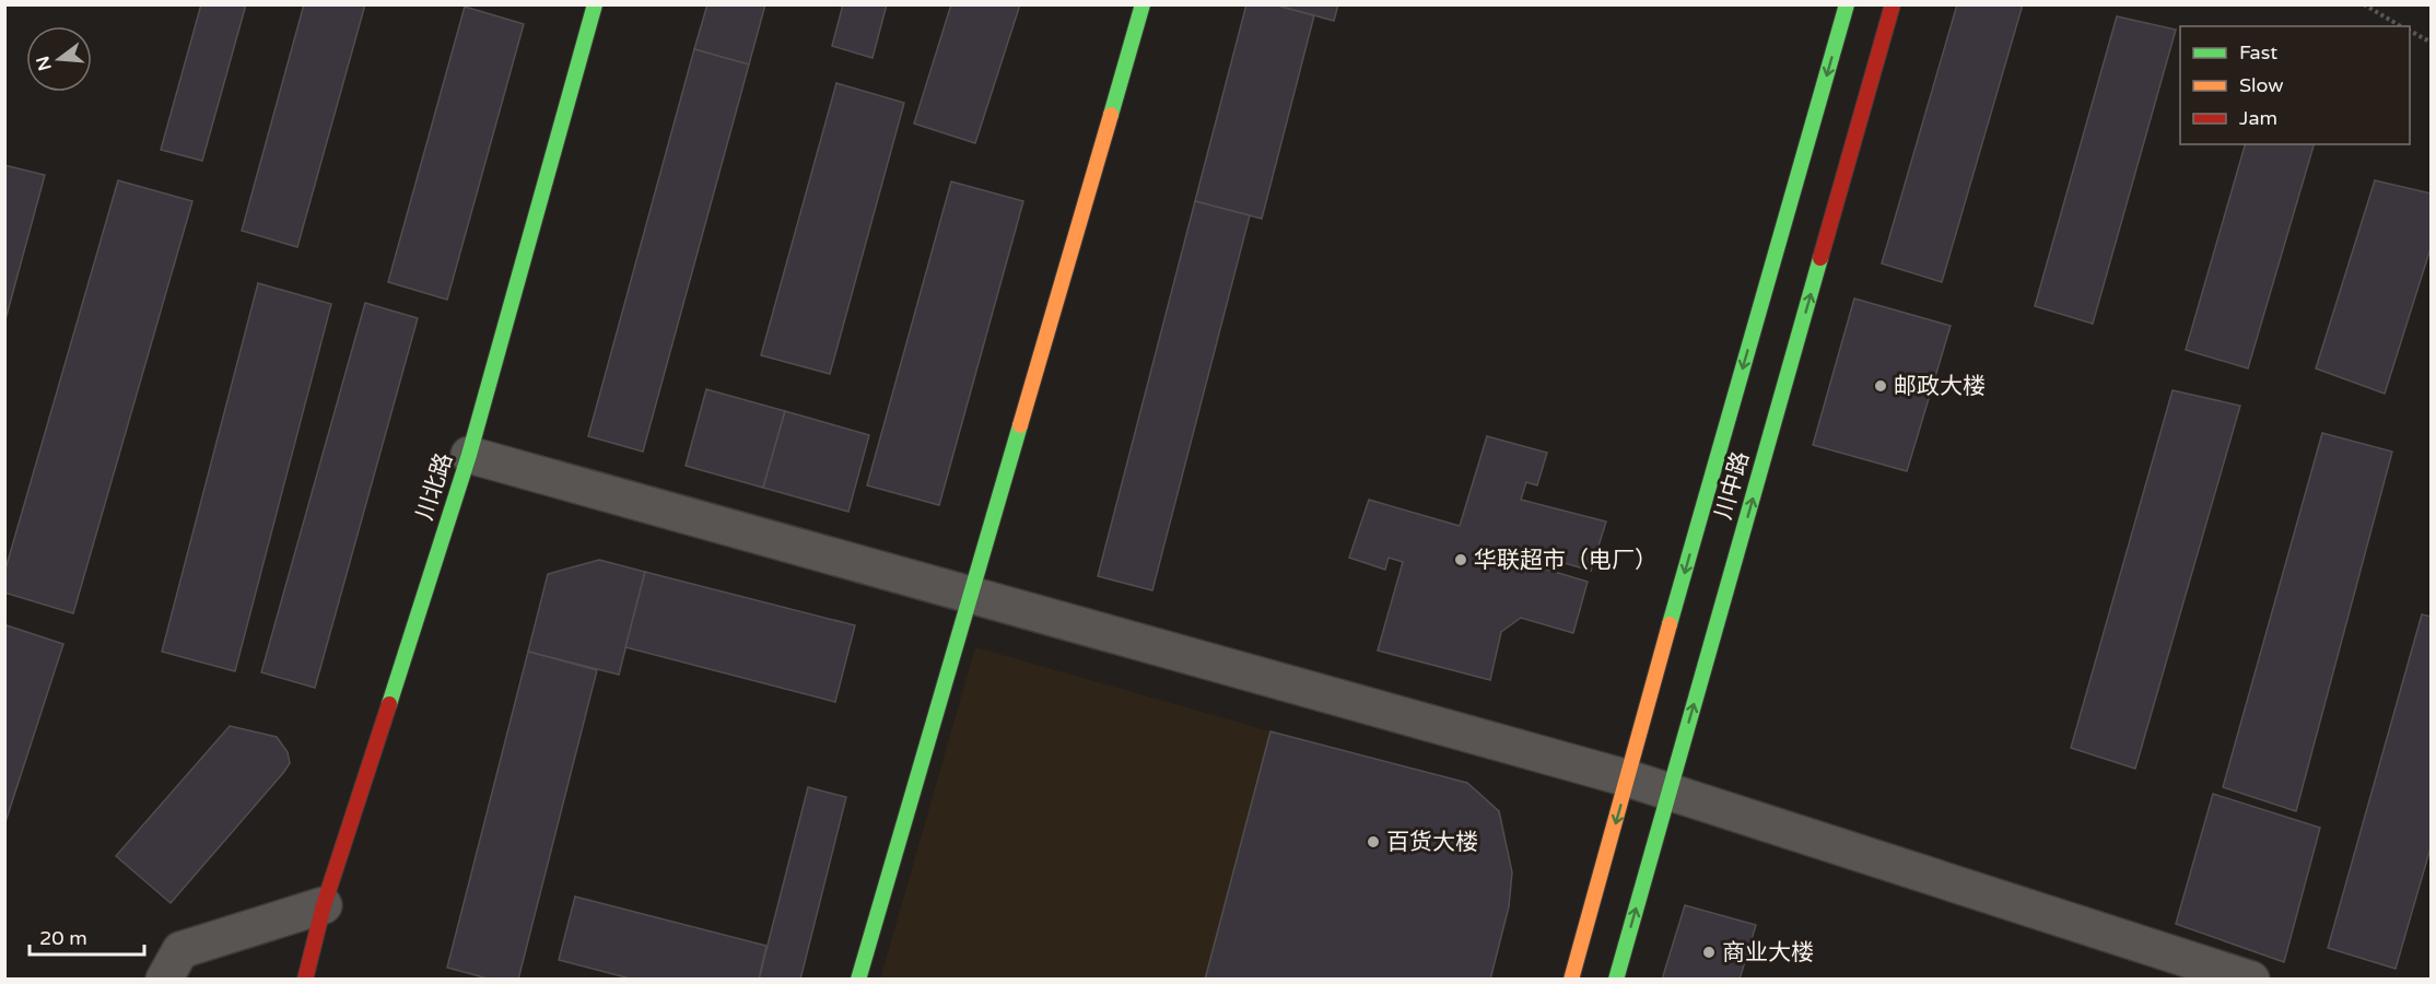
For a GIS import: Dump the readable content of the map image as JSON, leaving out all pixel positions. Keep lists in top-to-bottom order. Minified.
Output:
{"streets":{"street":["川中路","川北路"]},"places":["邮政大楼","华联超市（电厂）","百货大楼","商业大楼"],"legend":["Fast","Slow","Jam"],"scale_bar":"20 m","north":"left"}
